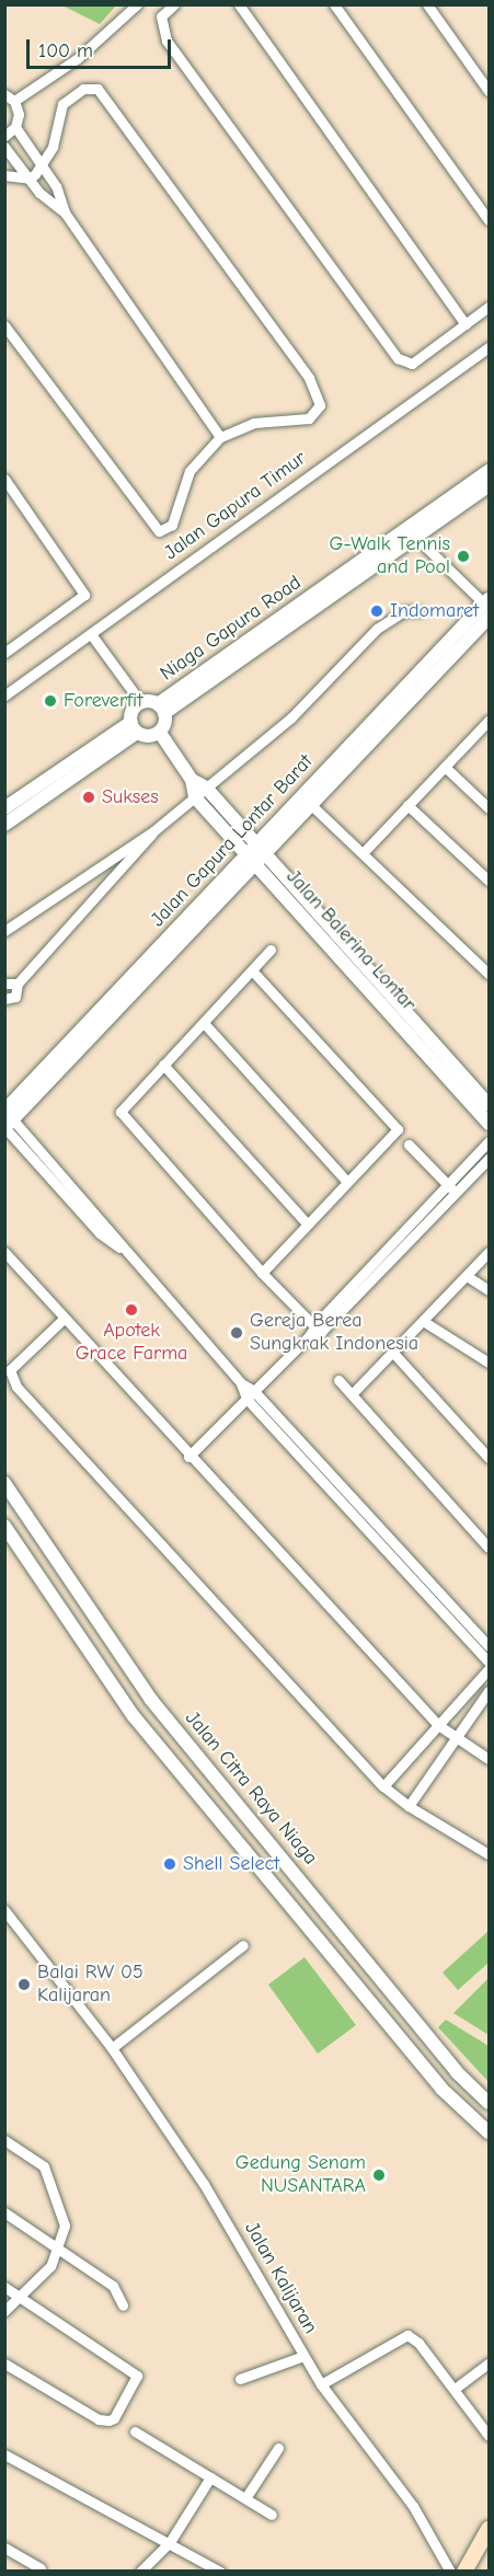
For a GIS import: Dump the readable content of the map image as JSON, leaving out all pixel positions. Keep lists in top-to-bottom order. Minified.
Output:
{"streets":{"street":["Jalan Gapura Timur","Niaga Gapura Road","Jalan Gapura Lontar Barat","Jalan Balerina Lontar","Jalan Citra Raya Niaga","Jalan Kalijaran"]},"crossings":[["Niaga Gapura Road","Jalan Balerina Lontar"],["Jalan Gapura Lontar Barat","Jalan Balerina Lontar"]],"places":["G-Walk Tennis and Pool","Indomaret","Foreverfit","Sukses","Apotek Grace Farma","Gereja Berea Sungkrak Indonesia","Shell Select","Balai RW 05 Kalijaran","Gedung Senam NUSANTARA"],"scale_bar":"100 m"}
